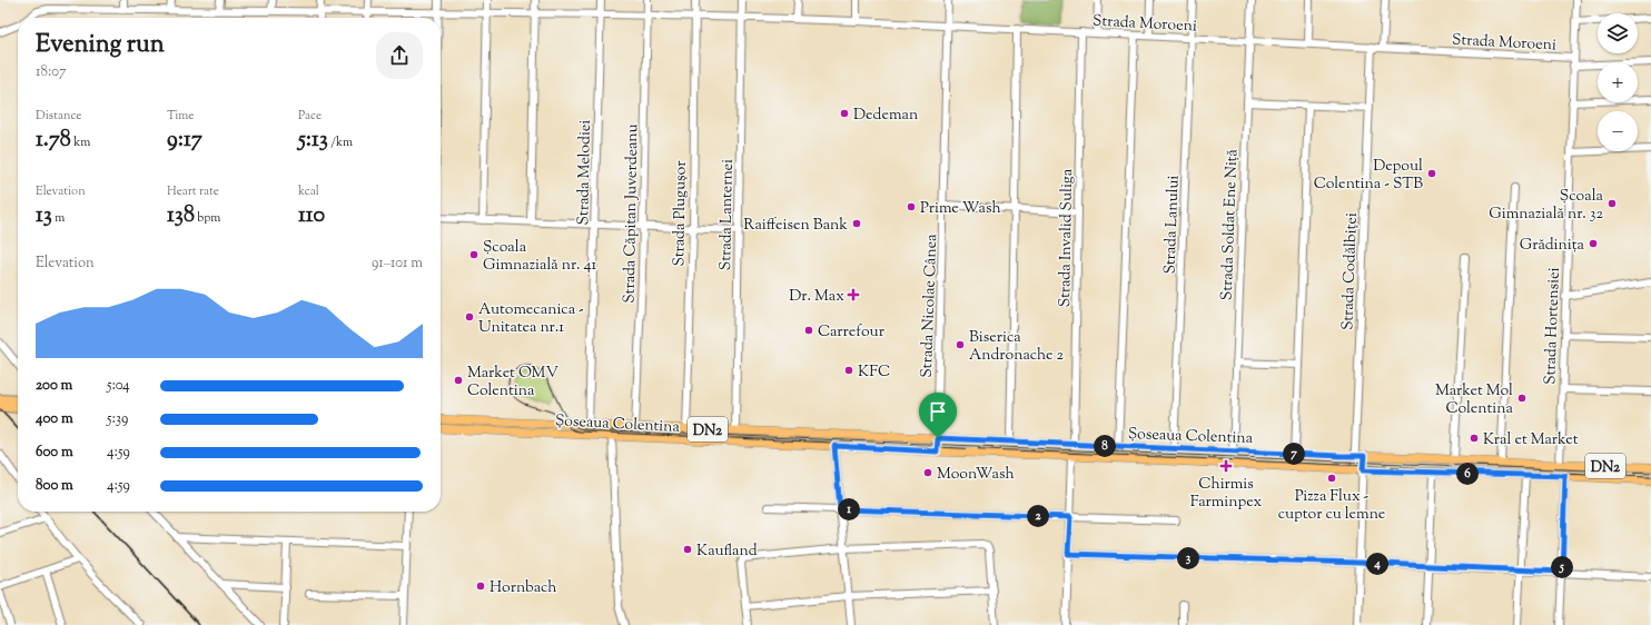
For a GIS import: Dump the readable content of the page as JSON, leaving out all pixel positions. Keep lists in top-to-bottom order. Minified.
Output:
{"streets":{"main road":["Șoseaua Colentina","DN2"],"street":["Strada Moroeni","Strada Melodiei","Strada Căpitan Juverdeanu","Strada Plugușor","Strada Lanternei","Strada Lanului","Strada Soldat Ene Niță","Strada Invalid Suliga","Strada Codălbiței","Strada Nicolae Cânea","Strada Hortensiei"]},"crossings":[["Strada Moroeni","Strada Melodiei"],["Strada Moroeni","Strada Căpitan Juverdeanu"],["Strada Moroeni","Strada Plugușor"],["Strada Moroeni","Strada Lanternei"],["Strada Moroeni","Strada Lanului"],["Strada Moroeni","Strada Soldat Ene Niță"],["Strada Moroeni","Strada Invalid Suliga"],["Strada Moroeni","Strada Codălbiței"],["Strada Moroeni","Strada Nicolae Cânea"],["Strada Moroeni","Strada Hortensiei"],["Strada Melodiei","Șoseaua Colentina"],["Strada Căpitan Juverdeanu","Șoseaua Colentina"],["Strada Plugușor","Șoseaua Colentina"],["Strada Lanternei","Șoseaua Colentina"],["Strada Lanului","Șoseaua Colentina"],["Strada Soldat Ene Niță","Șoseaua Colentina"],["Strada Invalid Suliga","Șoseaua Colentina"],["Strada Codălbiței","Șoseaua Colentina"],["Strada Nicolae Cânea","Șoseaua Colentina"],["Strada Hortensiei","Șoseaua Colentina"]],"places":{"other":["Dedeman","Depoul Colentina - STB","Școala Gimnazială nr. 32","Prime Wash","Raiffeisen Bank","Grădinița","Școala Gimnazială nr. 41","Automecanica - Unitatea nr.1","Carrefour","Biserica Andronache 2","KFC","Market OMV Colentina","Market Mol Colentina","Kral et Market","MoonWash","Pizza Flux - cuptor cu lemne","Kaufland","Hornbach"],"health":["Dr. Max","Chirmis Farminpex"]},"page":{"map_buttons":["+","−"],"heading":["Evening run","18:07"],"stats":[["Distance","1.78 km"],["Time","9:17"],["Pace","5:13 /km"],["Elevation","13 m"],["Heart rate","138 bpm"],["kcal","110"]],"chart":["Elevation","91–101 m"],"list":[{"name":"200 m","note":"5:04"},{"name":"400 m","note":"5:39"},{"name":"600 m","note":"4:59"},{"name":"800 m","note":"4:59"}],"pins":["8","7","6","1","2","3","4","5"]}}
